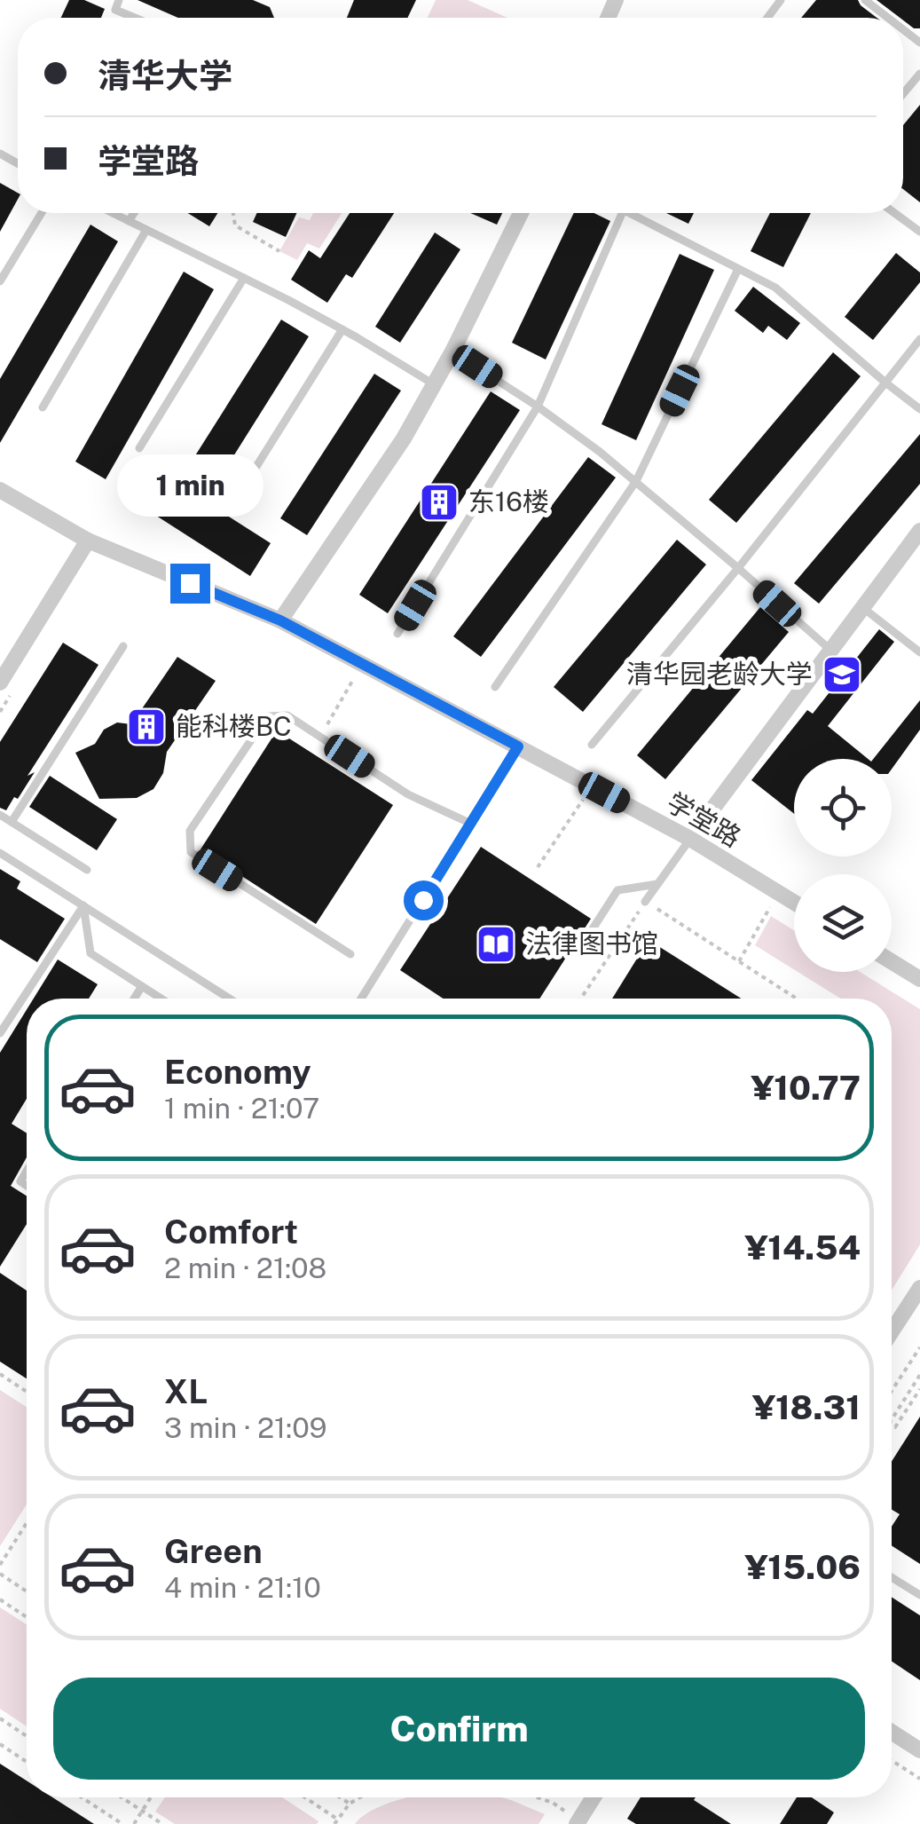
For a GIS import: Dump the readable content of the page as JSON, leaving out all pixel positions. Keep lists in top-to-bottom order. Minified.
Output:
{"streets":{"street":["学堂路"]},"places":{"building":["东16楼","能科楼BC"],"school or university":["清华园老龄大学"],"library":["法律图书馆"]},"page":{"banner":["清华大学","学堂路"],"bubble":"1 min","list":[{"name":"Economy","note":"1 min · 21:07","value":"¥10.77"},{"name":"Comfort","note":"2 min · 21:08","value":"¥14.54"},{"name":"XL","note":"3 min · 21:09","value":"¥18.31"},{"name":"Green","note":"4 min · 21:10","value":"¥15.06"}],"buttons":"Confirm"}}
